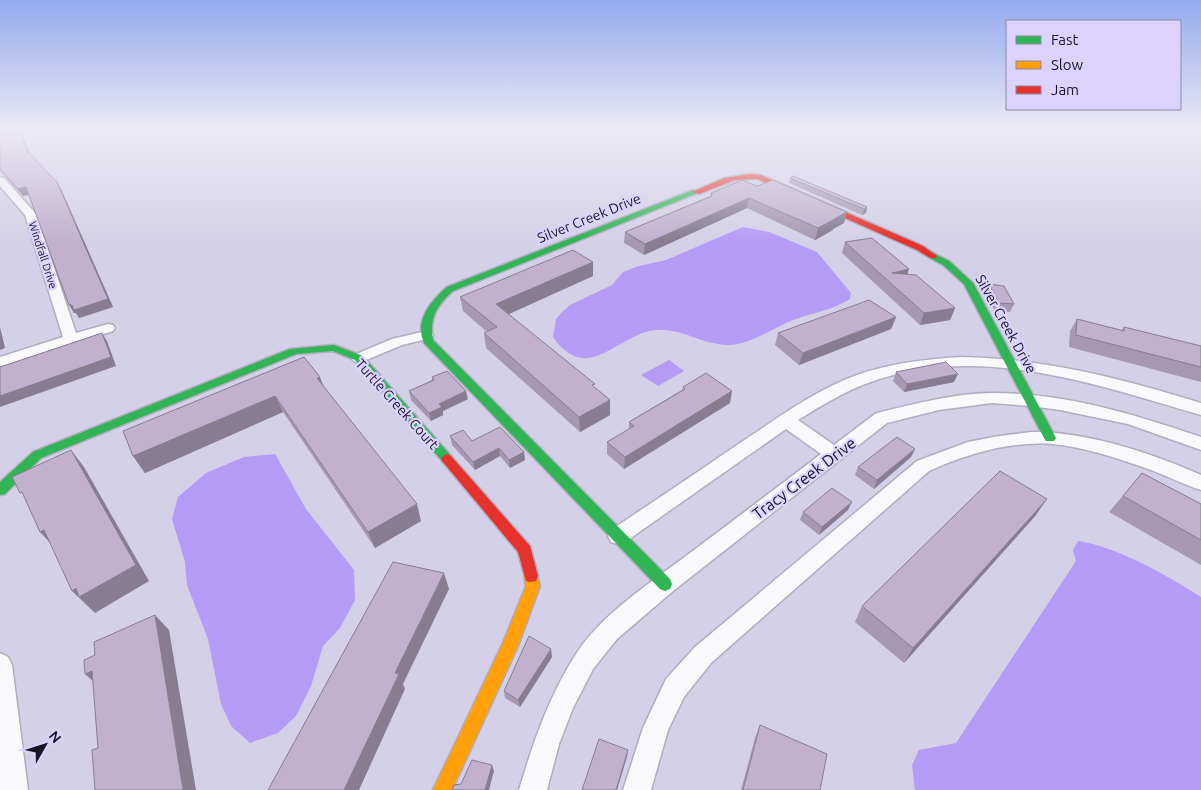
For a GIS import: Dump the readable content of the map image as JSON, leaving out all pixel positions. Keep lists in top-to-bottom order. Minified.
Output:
{"streets":{"street":["Silver Creek Drive","Windfall Drive","Turtle Creek Court","Tracy Creek Drive"]},"crossings":[["Silver Creek Drive","Tracy Creek Drive"]],"legend":["Fast","Slow","Jam"],"north":"top right"}
